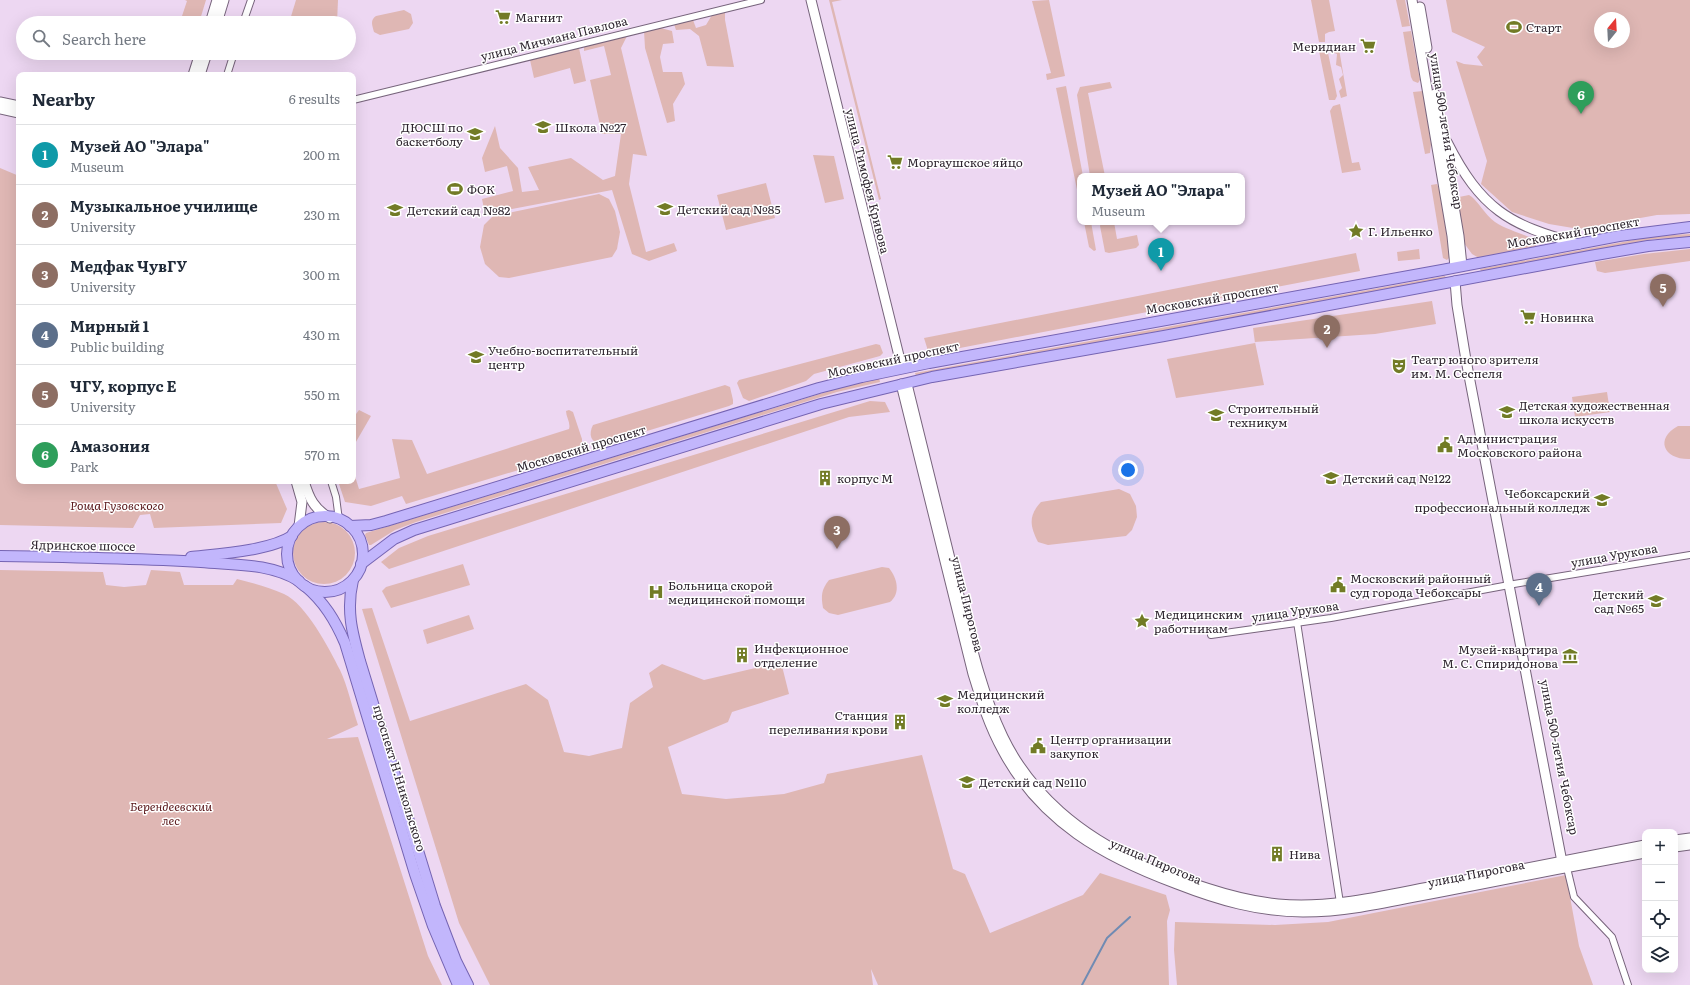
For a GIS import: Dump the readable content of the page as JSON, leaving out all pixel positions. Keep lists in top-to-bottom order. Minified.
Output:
{"streets":{"main road":["улица 500-летия Чебоксар","улица Тимофея Кривова","Московский проспект","Ядринское шоссе","улица Пирогова","проспект Н.Никольского"],"street":["улица Мичмана Павлова","улица Урукова"]},"crossings":[["улица 500-летия Чебоксар","Московский проспект"],["улица 500-летия Чебоксар","улица Урукова"],["улица 500-летия Чебоксар","улица Пирогова"],["улица Тимофея Кривова","Московский проспект"],["Московский проспект","Ядринское шоссе"],["Московский проспект","проспект Н.Никольского"],["Ядринское шоссе","проспект Н.Никольского"]],"parks":["Роща Гузовского","Берендеевский лес"],"places":{"supermarket":["Магнит","Меридиан","Моргаушское яйцо","Новинка"],"sports":["Старт","ФОК"],"school or university":["Школа №27","ДЮСШ по баскетболу","Детский сад №85","Детский сад №82","Учебно-воспитательный центр","Детская художественная школа искусств","Строительный техникум","Детский сад №122","Чебоксарский профессиональный колледж","Детский сад №65","Медицинский колледж","Детский сад №110"],"place":["Г. Ильенко","Медицинским работникам"],"theatre":["Театр юного зрителя им. М. Сеспеля"],"public building":["Администрация Московского района","Московский районный суд города Чебоксары","Центр организации закупок"],"building":["корпус М","Инфекционное отделение","Станция переливания крови","Нива"],"hospital":["Больница скорой медицинской помощи"],"museum":["Музей-квартира М. С. Спиридонова"]},"north":"top","page":{"search":"Search here","heading":["Nearby","6 results"],"pins":["6","1","5","2","3","4"],"list":[{"mark":"1","name":"Музей АО \"Элара\"","note":"Museum","value":"200 m"},{"mark":"2","name":"Музыкальное училище","note":"University","value":"230 m"},{"mark":"3","name":"Медфак ЧувГУ","note":"University","value":"300 m"},{"mark":"4","name":"Мирный 1","note":"Public building","value":"430 m"},{"mark":"5","name":"ЧГУ, корпус Е","note":"University","value":"550 m"},{"mark":"6","name":"Амазония","note":"Park","value":"570 m"}],"popup":["Музей АО \"Элара\"","Museum"],"map_buttons":["+","−"]}}
